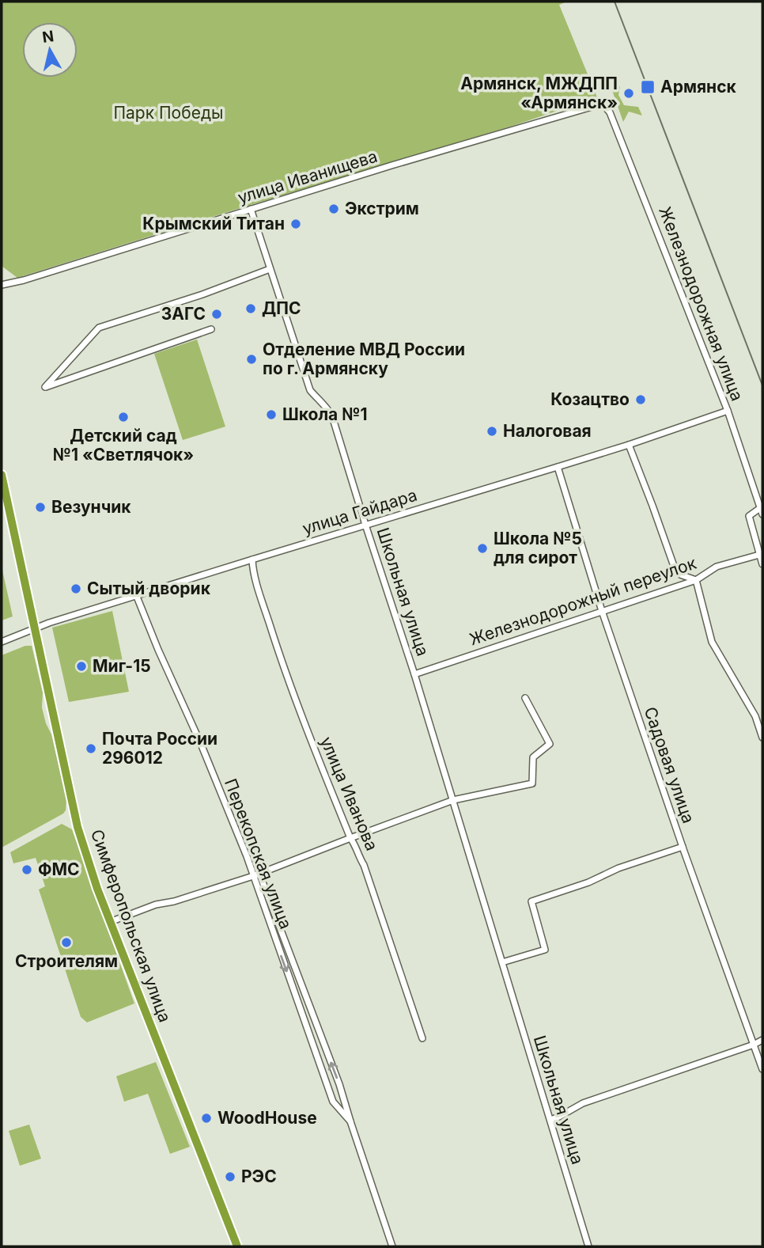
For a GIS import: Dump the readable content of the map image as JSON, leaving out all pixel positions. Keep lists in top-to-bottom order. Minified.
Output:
{"streets":{"highway":["Симферопольская улица"],"street":["улица Иванищева","Железнодорожная улица","улица Гайдара","Школьная улица","Железнодорожный переулок","Садовая улица","улица Иванова","Перекопская улица"]},"crossings":[["улица Иванищева","Железнодорожная улица"],["улица Иванищева","Школьная улица"],["Железнодорожная улица","улица Гайдара"],["улица Гайдара","Школьная улица"],["улица Гайдара","Садовая улица"],["улица Гайдара","улица Иванова"],["улица Гайдара","Перекопская улица"],["улица Гайдара","Симферопольская улица"],["Школьная улица","Железнодорожный переулок"],["Железнодорожный переулок","Садовая улица"]],"parks":["Парк Победы"],"places":{"transit":["Армянск"],"other":["Армянск, МЖДПП «Армянск»","Экстрим","Крымский Титан","ДПС","ЗАГС","Отделение МВД России по г. Армянску","Козацтво","Школа №1","Детский сад №1 «Светлячок»","Налоговая","Везунчик","Школа №5 для сирот","Сытый дворик","Миг-15","Почта России 296012","ФМС","Строителям","WoodHouse","РЭС"]},"north":"top"}
